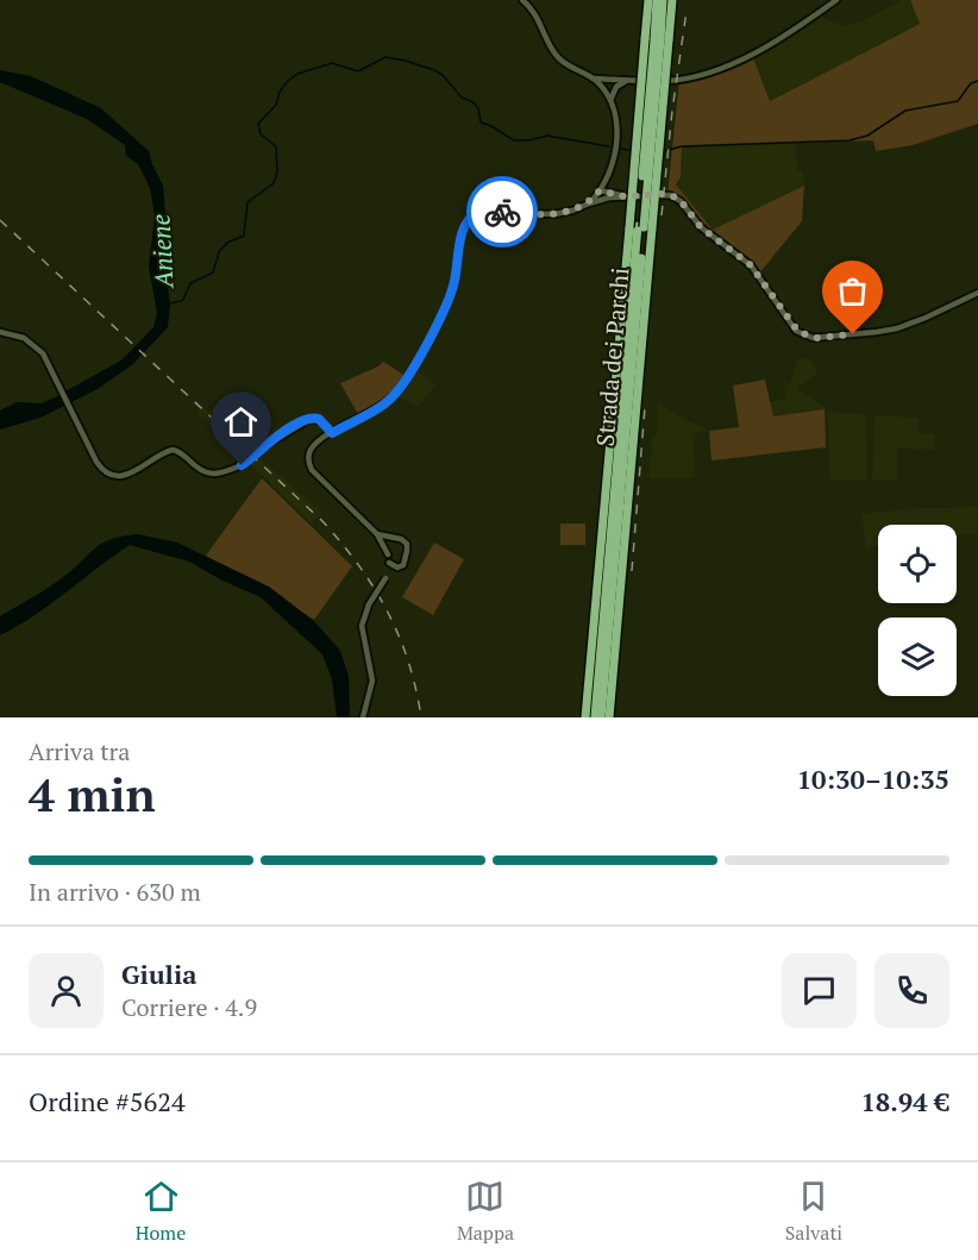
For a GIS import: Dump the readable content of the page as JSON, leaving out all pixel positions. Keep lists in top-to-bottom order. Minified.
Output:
{"streets":{"highway":["Strada dei Parchi"]},"water":["Aniene"],"page":{"heading":["4 min","Arriva tra","10:30–10:35"],"panel":["Giulia","Corriere · 4.9","Ordine #5624","18.94 €"],"bar":"In arrivo · 630 m","tabs":["Home","Mappa","Salvati"]}}
